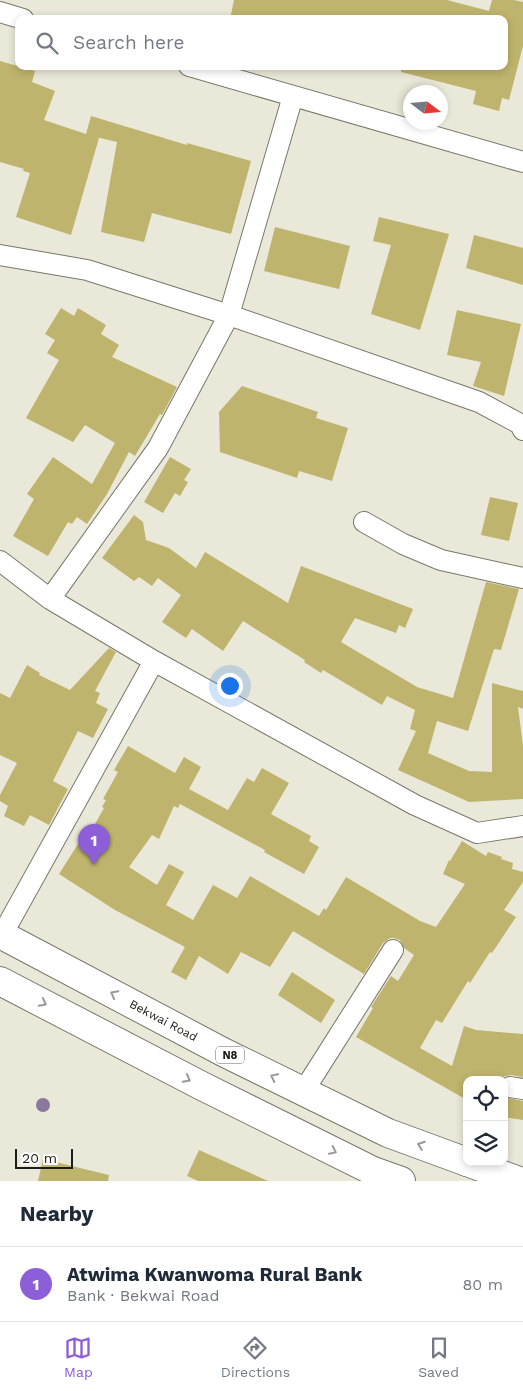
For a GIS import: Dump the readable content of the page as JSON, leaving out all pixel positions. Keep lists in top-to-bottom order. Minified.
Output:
{"streets":{"highway":["Bekwai Road","N8"]},"scale_bar":"20 m","north":"right","page":{"search":"Search here","pins":"1","scale":"20 m","heading":"Nearby","list":[{"mark":"1","name":"Atwima Kwanwoma Rural Bank","note":"Bank · Bekwai Road","value":"80 m"}],"nav":["Map","Directions","Saved"]}}
